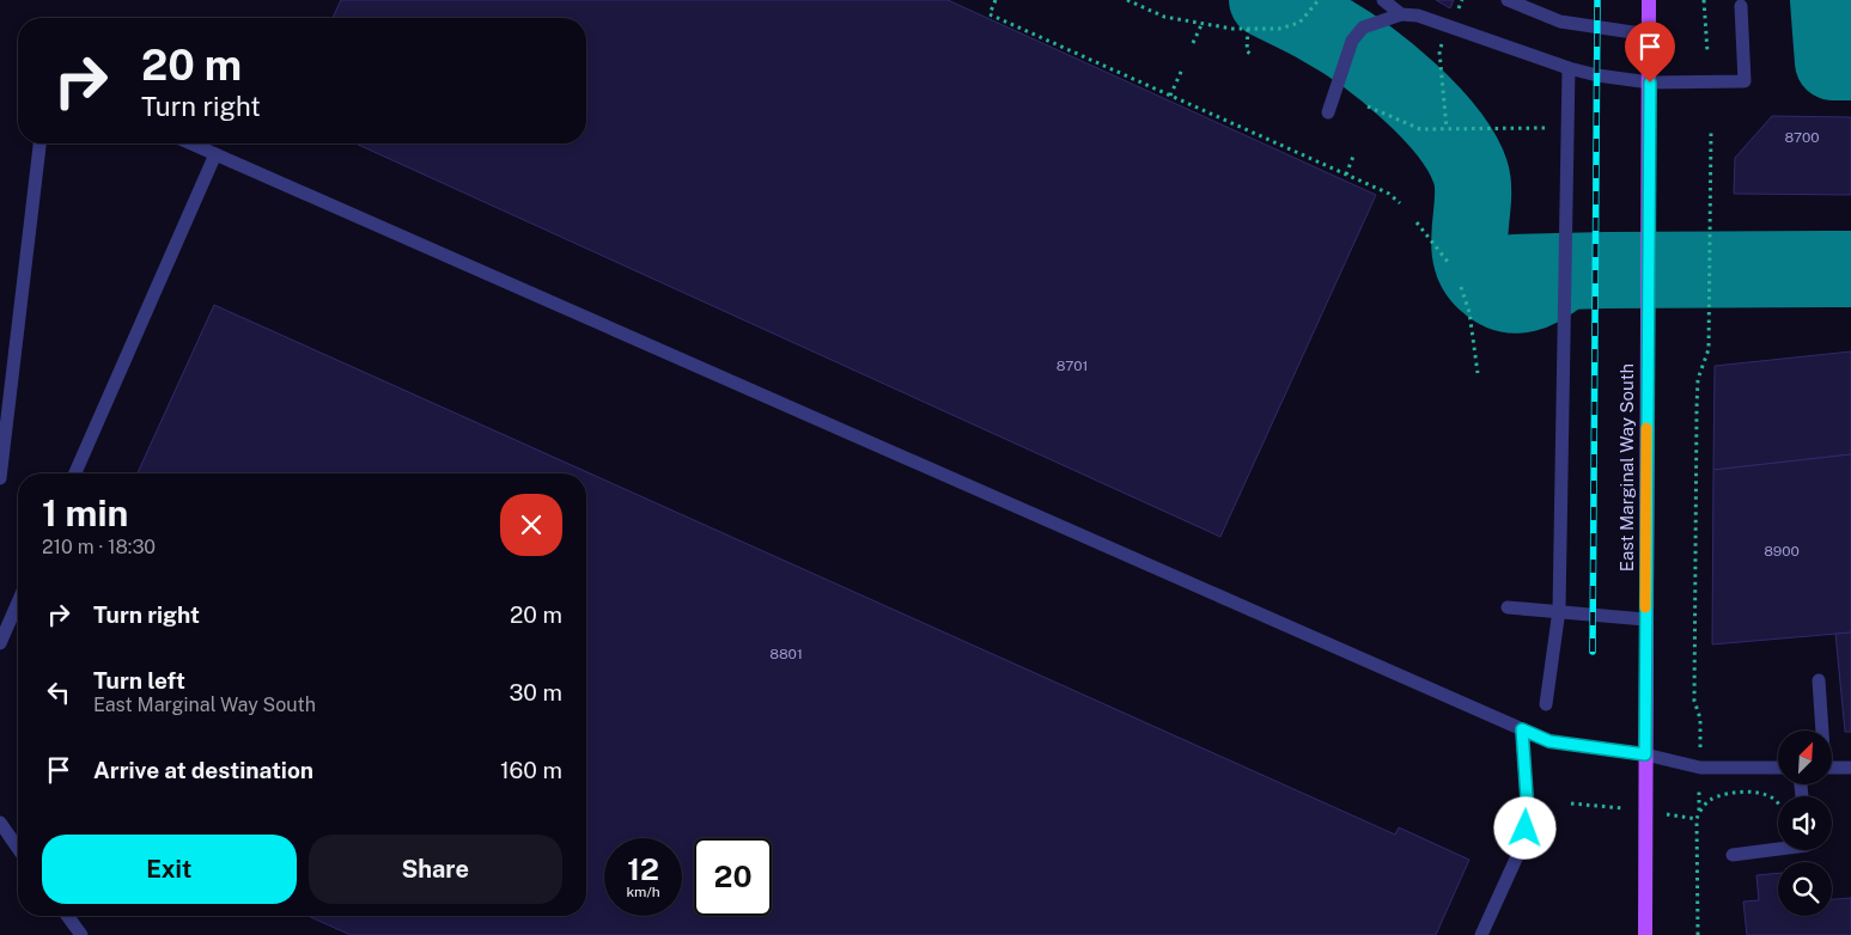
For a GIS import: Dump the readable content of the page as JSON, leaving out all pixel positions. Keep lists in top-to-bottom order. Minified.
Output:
{"streets":{"main road":["East Marginal Way South"]},"house_numbers":["8700","8701","8900","8801"],"north":"top right","page":{"turn":["20 m","Turn right"],"heading":["1 min","210 m · 18:30"],"list":[{"name":"Turn right","value":"20 m"},{"name":"Turn left","note":"East Marginal Way South","value":"30 m"},{"name":"Arrive at destination","value":"160 m"}],"buttons":["Exit","Share"],"speed":"12 km/h","limit":"20"}}
